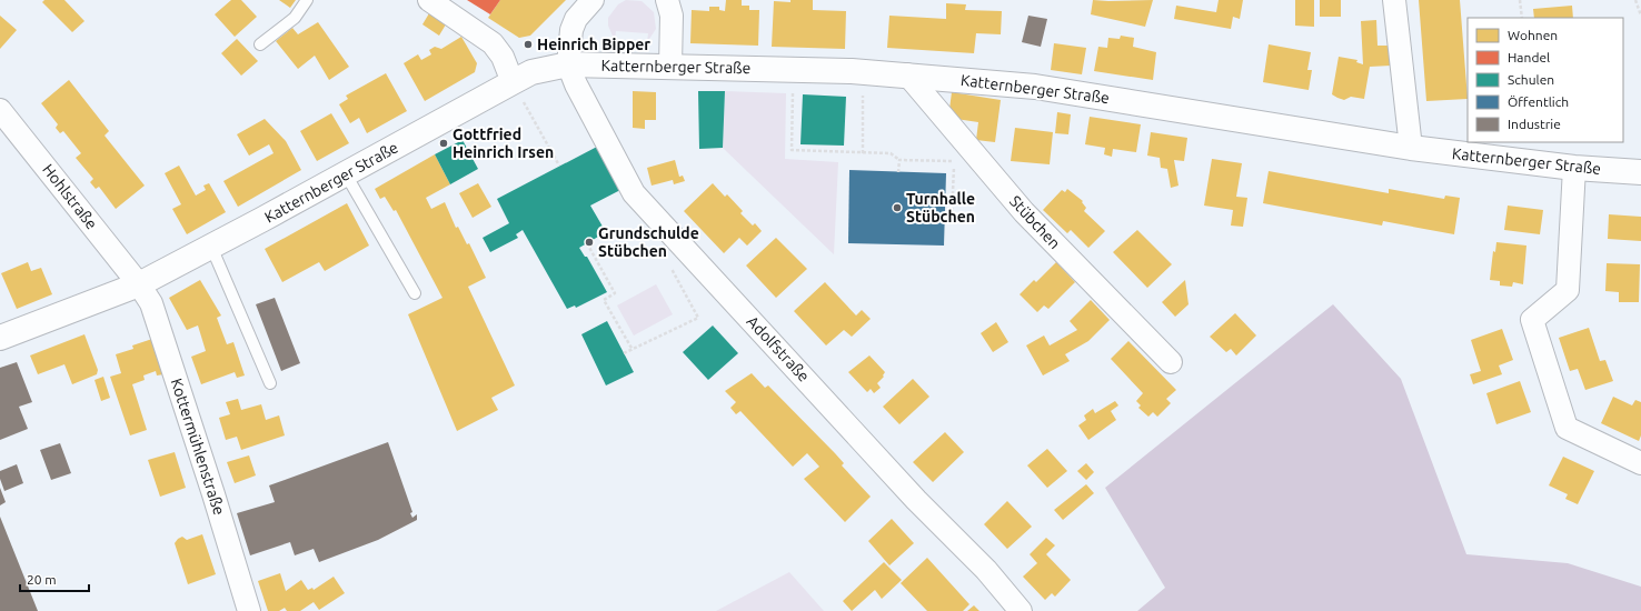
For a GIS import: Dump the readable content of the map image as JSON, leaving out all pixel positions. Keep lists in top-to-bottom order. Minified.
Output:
{"streets":{"street":["Katternberger Straße","Hohlstraße","Stübchen","Adolfstraße","Kottermühlenstraße"]},"crossings":[["Katternberger Straße","Hohlstraße"],["Katternberger Straße","Stübchen"],["Katternberger Straße","Adolfstraße"],["Katternberger Straße","Kottermühlenstraße"],["Hohlstraße","Kottermühlenstraße"]],"places":["Heinrich Bipper","Gottfried Heinrich Irsen","Turnhalle Stübchen","Grundschulde Stübchen"],"legend":["Wohnen","Handel","Schulen","Öffentlich","Industrie"],"scale_bar":"20 m"}
